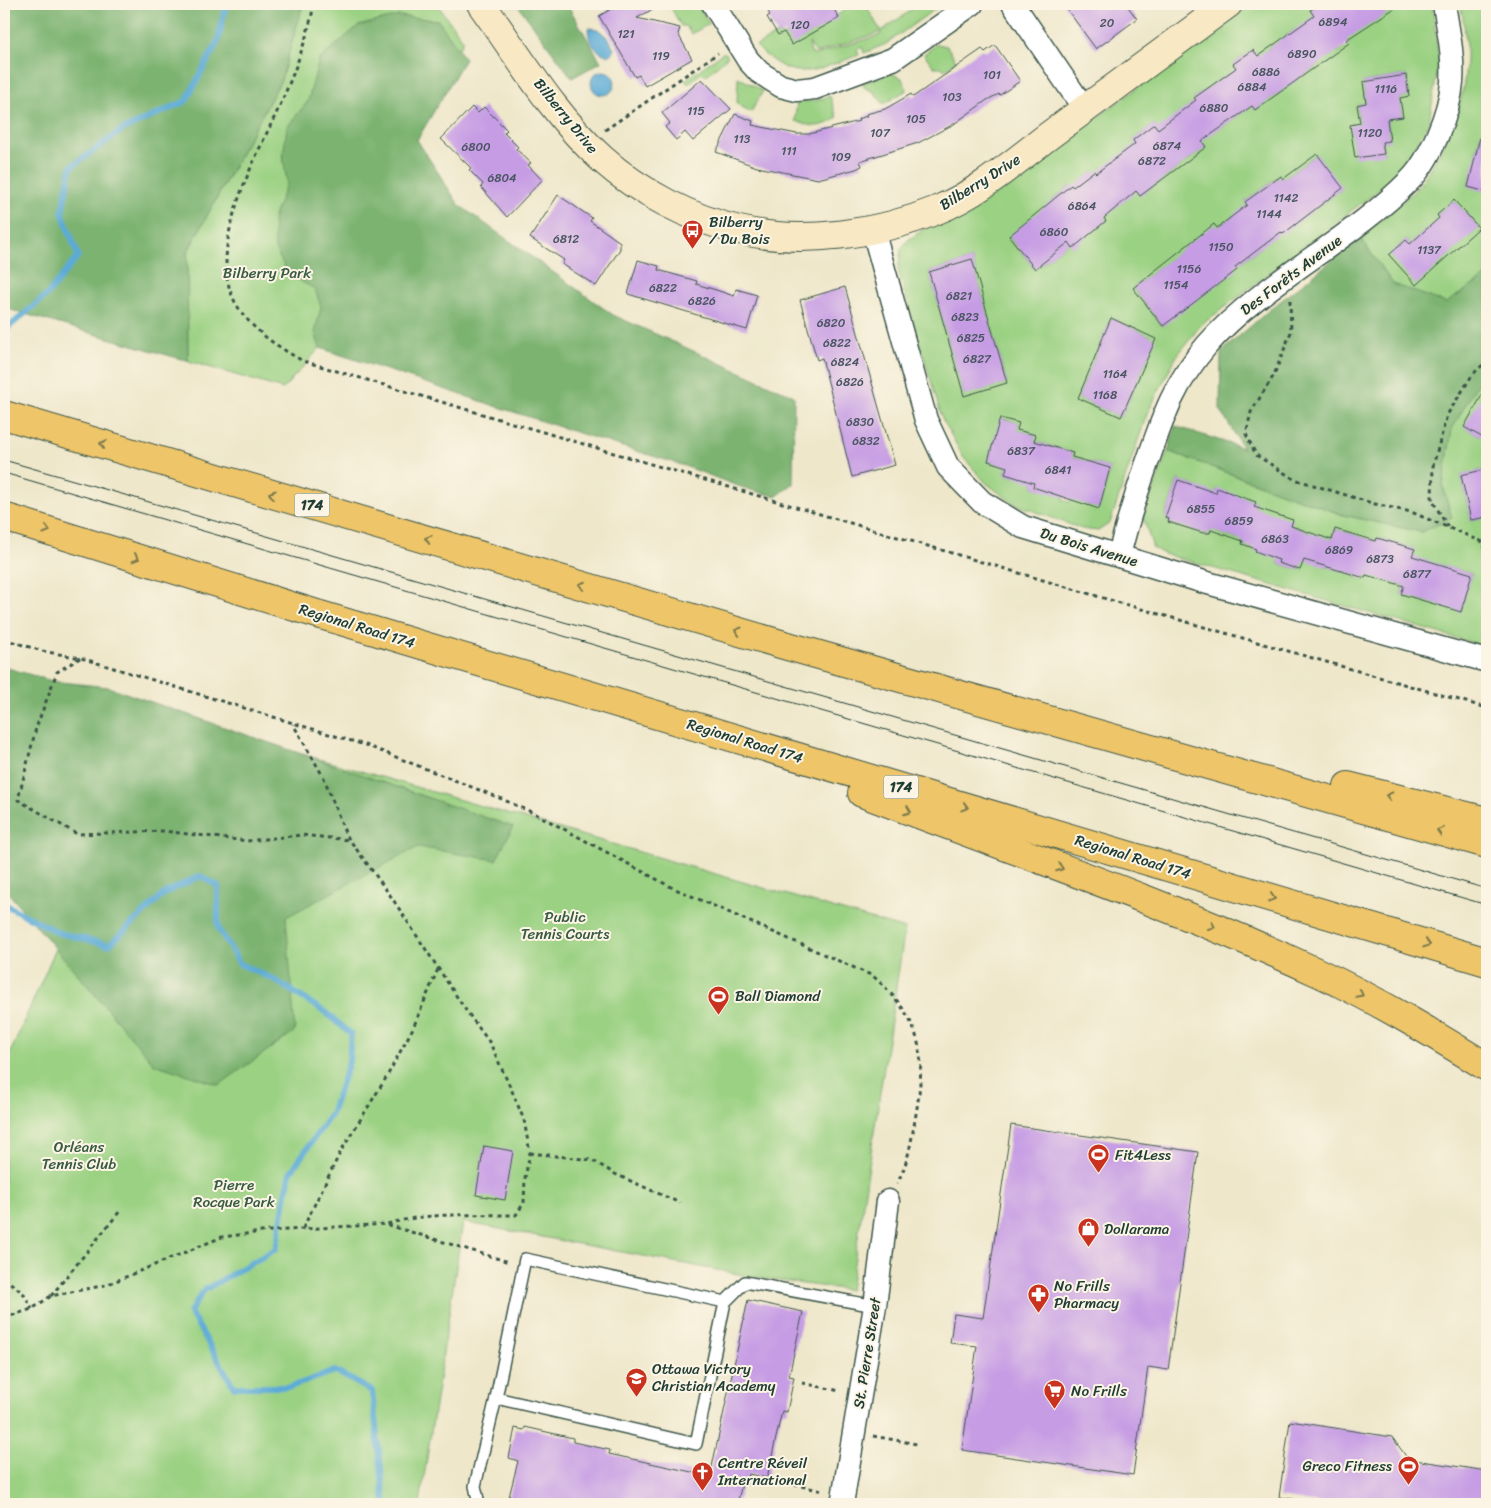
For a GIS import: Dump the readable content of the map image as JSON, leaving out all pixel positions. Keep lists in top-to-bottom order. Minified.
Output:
{"streets":{"highway":["174","Regional Road 174"],"street":["Bilberry Drive","Des Forêts Avenue","Du Bois Avenue","St. Pierre Street"]},"crossings":[["Bilberry Drive","Du Bois Avenue"],["Des Forêts Avenue","Du Bois Avenue"]],"parks":["Bilberry Park","Public Tennis Courts","Orléans Tennis Club","Pierre Rocque Park"],"places":{"bus stop":["Bilberry / Du Bois"],"sports":["Ball Diamond","Fit4Less","Greco Fitness"],"shop":["Dollarama"],"pharmacy":["No Frills Pharmacy"],"school or university":["Ottawa Victory Christian Academy"],"supermarket":["No Frills"],"church":["Centre Réveil International"]},"house_numbers":["6894","20","120","121","6890","119","6886","101","6884","1116","103","6880","115","105","107","1120","113","6874","6800","111","109","6872","6804","1142","6864","1144","6860","6812","1150","1137","1156","1154","6822","6821","6826","6823","6820","6825","6822","6827","6824","1164","6826","1168","6830","6832","6837","6841","6855","6859","6863","6869","6873","6877"]}
